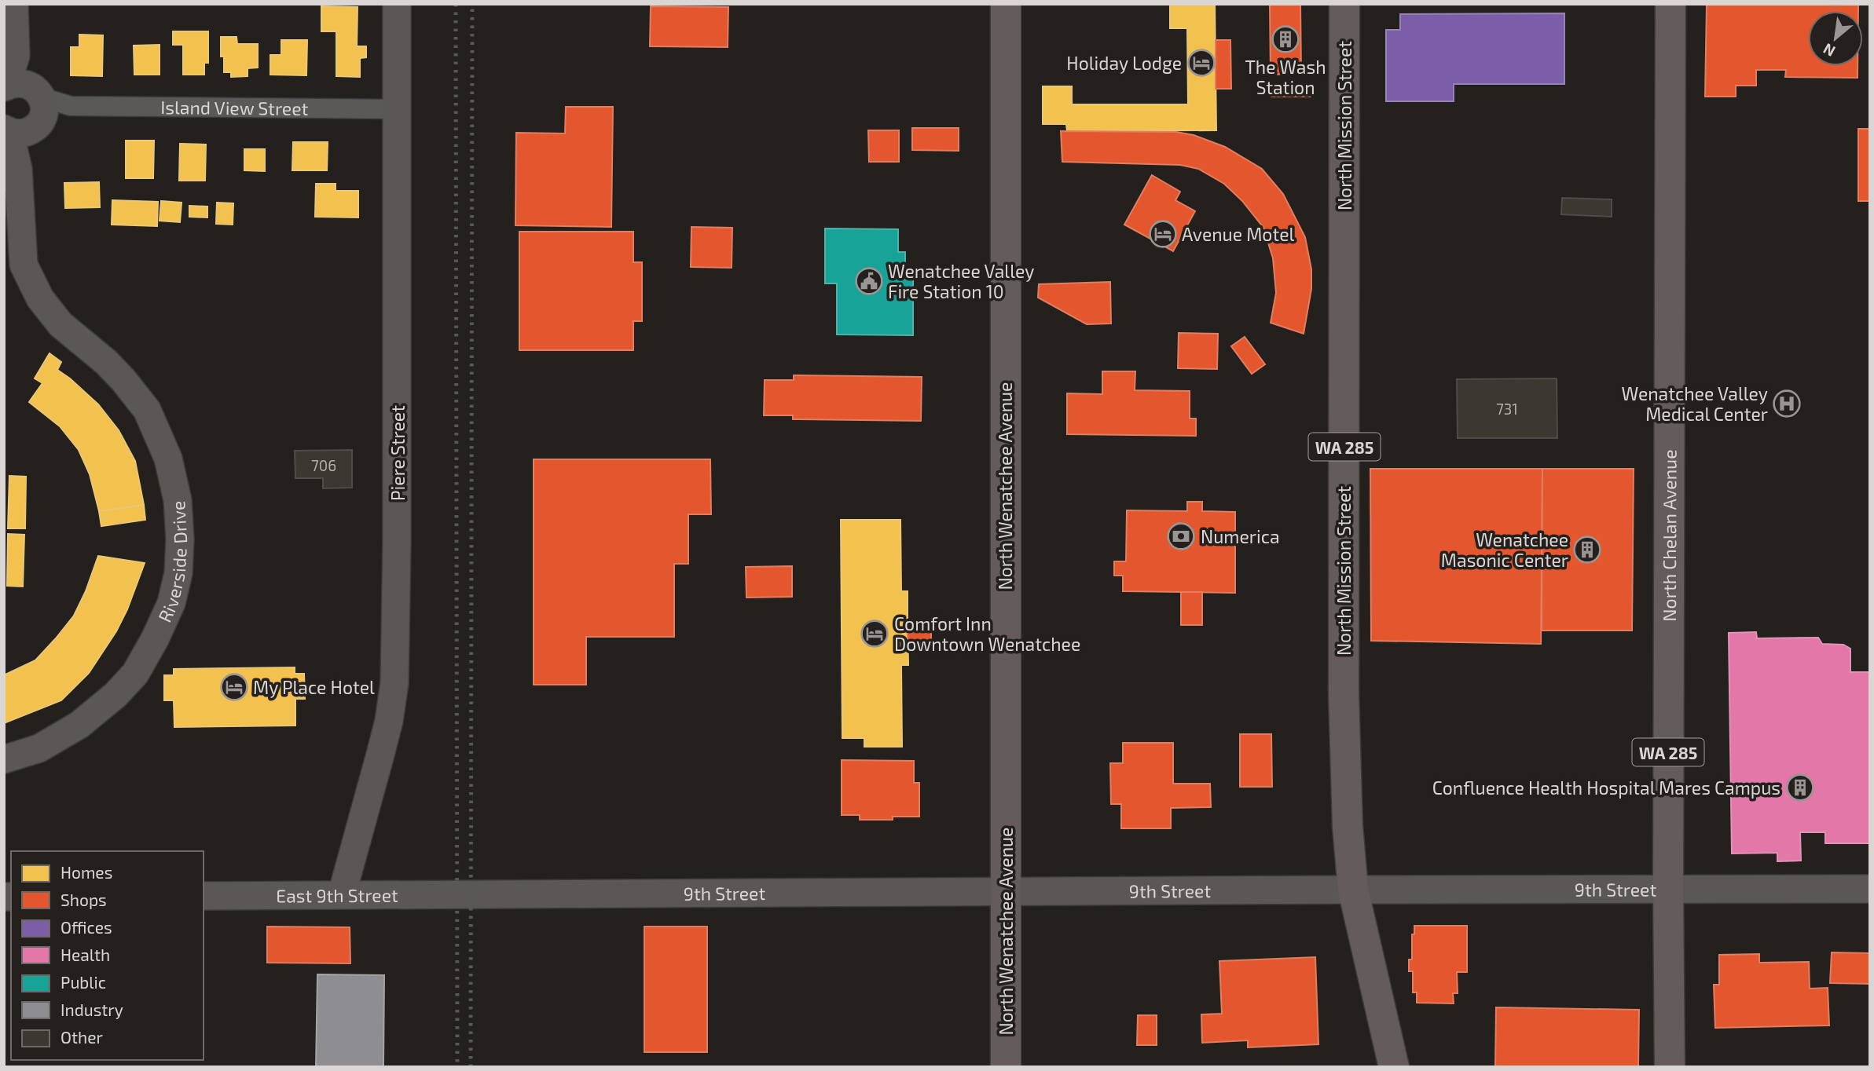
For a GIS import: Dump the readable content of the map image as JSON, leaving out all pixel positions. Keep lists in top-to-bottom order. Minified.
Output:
{"streets":{"main road":["North Mission Street","WA 285","North Wenatchee Avenue","North Chelan Avenue"],"street":["Island View Street","Piere Street","Riverside Drive","9th Street","East 9th Street"]},"crossings":[["Island View Street","Piere Street"],["Island View Street","Riverside Drive"],["North Mission Street","9th Street"],["Piere Street","East 9th Street"],["North Wenatchee Avenue","9th Street"],["North Chelan Avenue","9th Street"],["9th Street","East 9th Street"]],"places":{"building":["The Wash Station","Wenatchee Masonic Center","Confluence Health Hospital Mares Campus"],"hotel":["Holiday Lodge","Avenue Motel","Comfort Inn Downtown Wenatchee","My Place Hotel"],"public building":["Wenatchee Valley Fire Station 10"],"hospital":["Wenatchee Valley Medical Center"],"bank":["Numerica"]},"house_numbers":["731","706"],"legend":["Homes","Shops","Offices","Health","Public","Industry","Other"],"north":"bottom left"}
